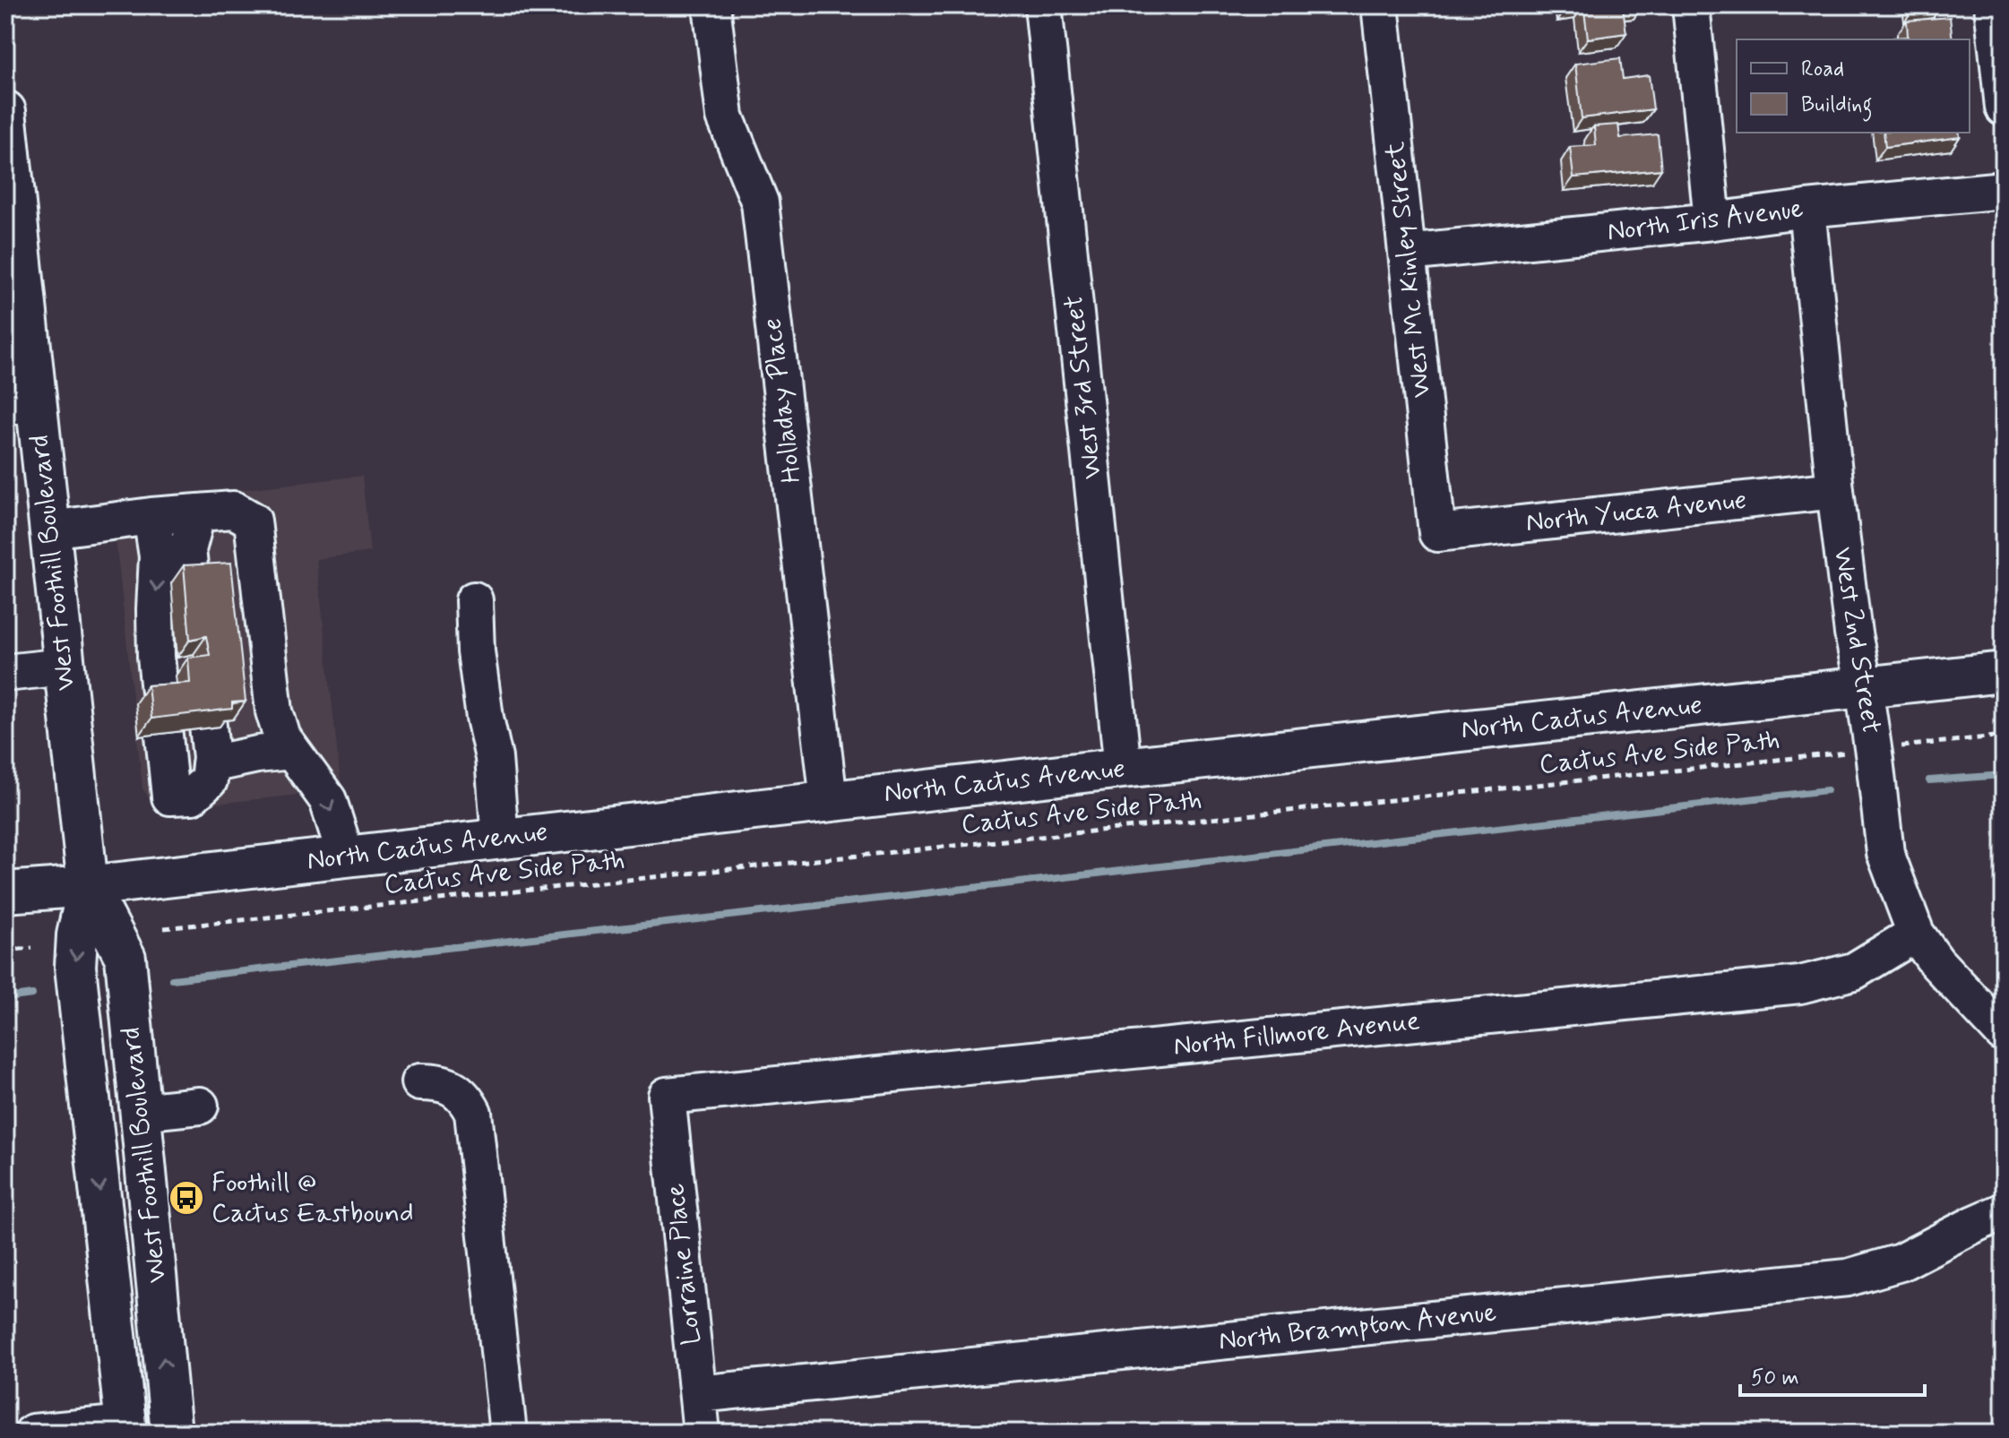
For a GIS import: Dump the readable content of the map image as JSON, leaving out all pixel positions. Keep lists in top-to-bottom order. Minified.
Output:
{"streets":{"main road":["West Foothill Boulevard","North Cactus Avenue"],"street":["North Iris Avenue","West Mc Kinley Street","West 3rd Street","Holladay Place","North Yucca Avenue","West 2nd Street","North Fillmore Avenue","Lorraine Place","North Brampton Avenue"],"path":["Cactus Ave Side Path"]},"crossings":[["North Iris Avenue","West Mc Kinley Street"],["North Iris Avenue","West 2nd Street"],["West Mc Kinley Street","North Yucca Avenue"],["West 3rd Street","North Cactus Avenue"],["Holladay Place","North Cactus Avenue"],["North Yucca Avenue","West 2nd Street"],["West Foothill Boulevard","North Cactus Avenue"],["West 2nd Street","North Cactus Avenue"],["West 2nd Street","Cactus Ave Side Path"],["West 2nd Street","North Fillmore Avenue"],["North Fillmore Avenue","Lorraine Place"],["Lorraine Place","North Brampton Avenue"]],"places":{"bus stop":["Foothill @ Cactus Eastbound"]},"legend":["Road","Building"],"scale_bar":"50 m"}
